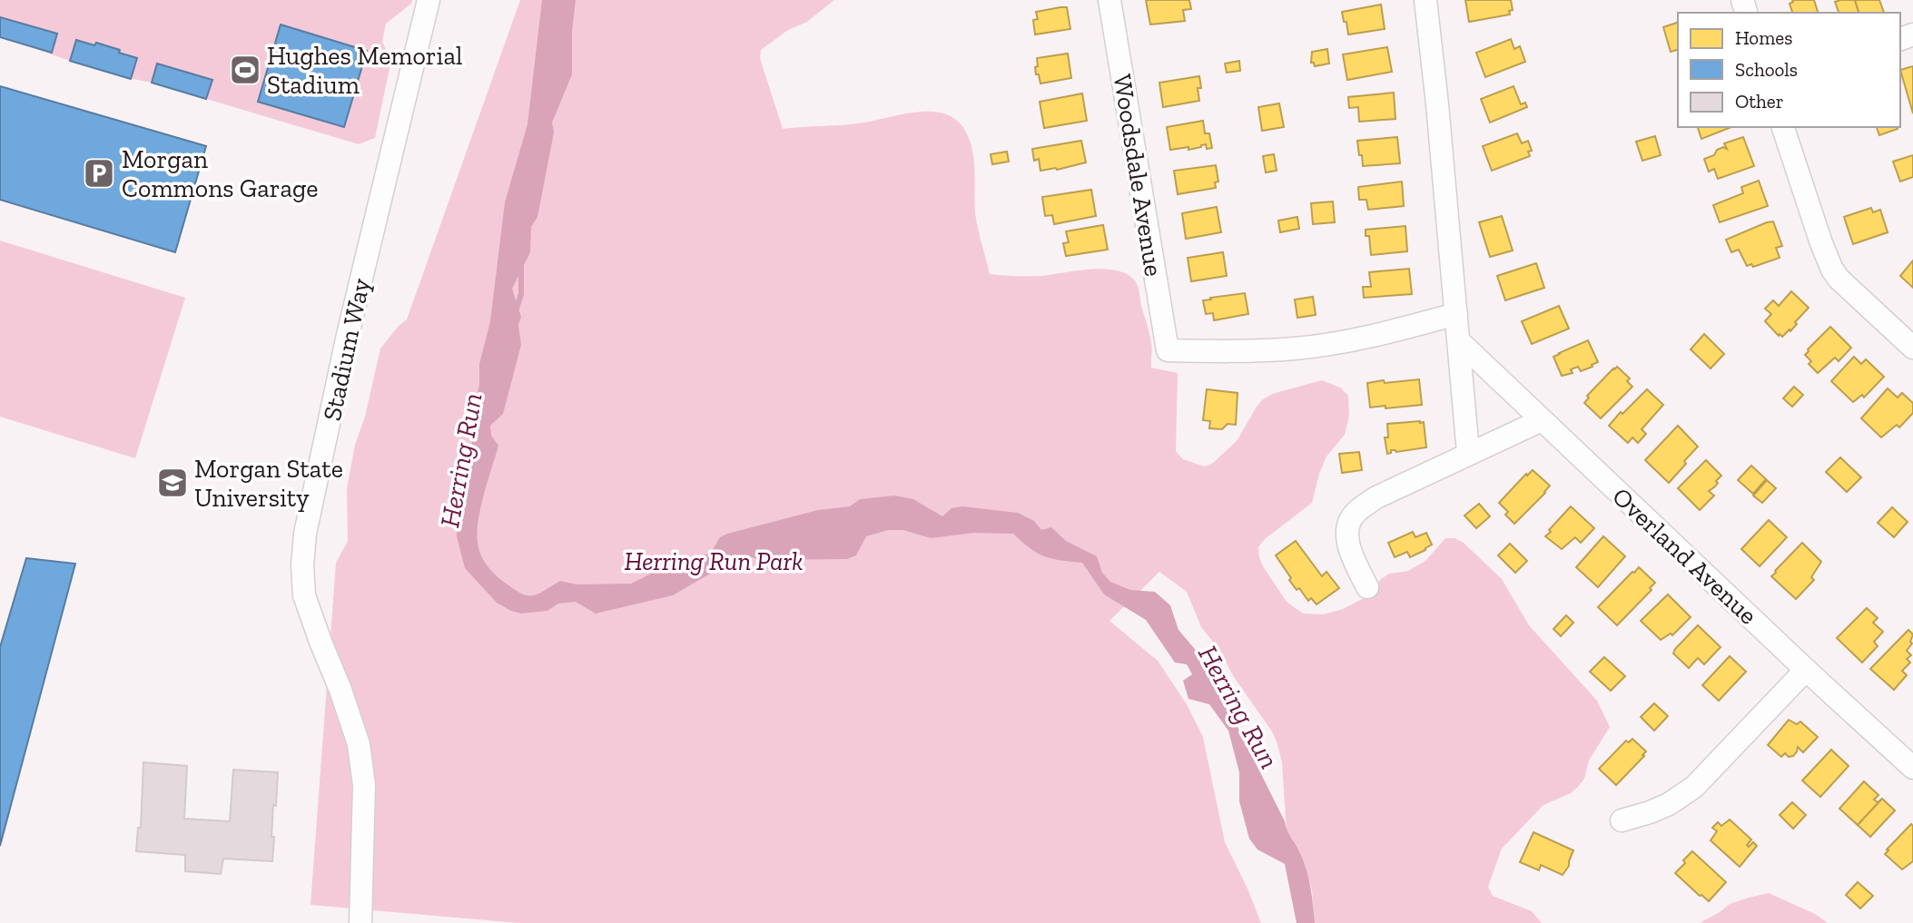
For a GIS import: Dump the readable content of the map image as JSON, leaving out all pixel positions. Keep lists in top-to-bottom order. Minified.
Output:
{"streets":{"street":["Woodsdale Avenue","Stadium Way","Overland Avenue"]},"water":["Herring Run"],"parks":["Herring Run Park"],"places":{"sports":["Hughes Memorial Stadium"],"parking":["Morgan Commons Garage"],"school or university":["Morgan State University"]},"legend":["Homes","Schools","Other"]}
